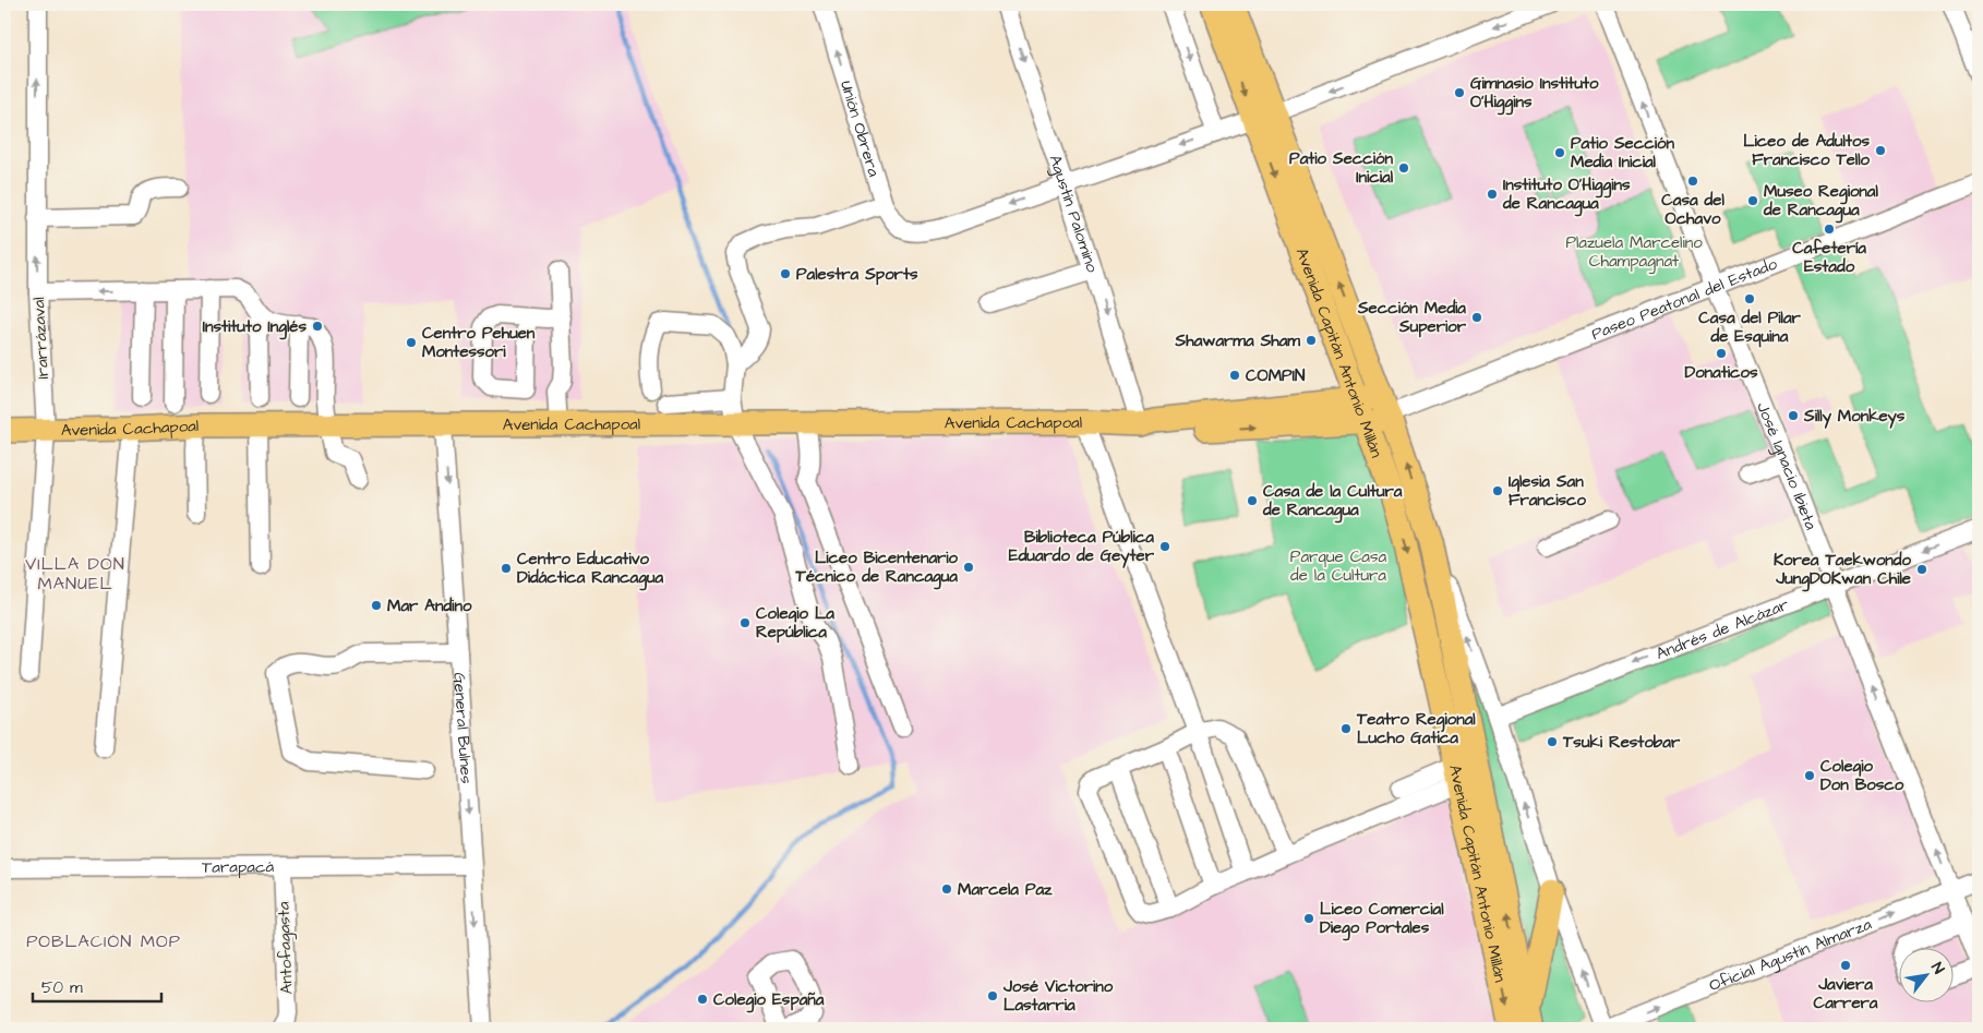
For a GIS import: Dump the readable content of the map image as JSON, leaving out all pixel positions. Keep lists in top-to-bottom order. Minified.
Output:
{"streets":{"main road":["Avenida Capitán Antonio Millán","Avenida Cachapoal"],"street":["Unión Obrera","Agustín Palomino","Paseo Peatonal del Estado","Irarrázaval","José Ignacio Ibieta","Andrés de Alcázar","General Bulnes","Tarapacá","Antofagasta","Oficial Agustín Almarza"]},"crossings":[["Unión Obrera","Agustín Palomino"],["Agustín Palomino","Avenida Cachapoal"],["Paseo Peatonal del Estado","Avenida Capitán Antonio Millán"],["Paseo Peatonal del Estado","Avenida Cachapoal"],["Paseo Peatonal del Estado","José Ignacio Ibieta"],["Irarrázaval","Avenida Cachapoal"],["Avenida Capitán Antonio Millán","Avenida Cachapoal"],["Avenida Capitán Antonio Millán","Andrés de Alcázar"],["Avenida Capitán Antonio Millán","Oficial Agustín Almarza"],["Avenida Cachapoal","General Bulnes"],["José Ignacio Ibieta","Andrés de Alcázar"],["José Ignacio Ibieta","Oficial Agustín Almarza"],["General Bulnes","Tarapacá"],["Tarapacá","Antofagasta"]],"one_way":["Irarrázaval","José Ignacio Ibieta","Andrés de Alcázar","General Bulnes","Oficial Agustín Almarza"],"districts":["VILLA DON MANUEL","POBLACIÓN MOP"],"parks":["Plazuela Marcelino Champagnat","Parque Casa de la Cultura"],"places":["Gimnasio Instituto O'Higgins","Liceo de Adultos Francisco Tello","Patio Sección Media Inicial","Patio Sección Inicial","Casa del Ochavo","Instituto O'Higgins de Rancagua","Museo Regional de Rancagua","Cafetería Estado","Palestra Sports","Casa del Pilar de Esquina","Sección Media Superior","Instituto Inglés","Shawarma Sham","Centro Pehuen Montessori","Donaticos","COMPIN","Silly Monkeys","Iglesia San Francisco","Casa de la Cultura de Rancagua","Biblioteca Pública Eduardo de Geyter","Liceo Bicentenario Técnico de Rancagua","Centro Educativo Didáctica Rancagua","Korea Taekwondo JungDOKwan Chile","Mar Andino","Colegio La República","Teatro Regional Lucho Gatica","Tsuki Restobar","Colegio Don Bosco","Marcela Paz","Liceo Comercial Diego Portales","Javiera Carrera","José Victorino Lastarria","Colegio España"],"scale_bar":"50 m","north":"top right"}
